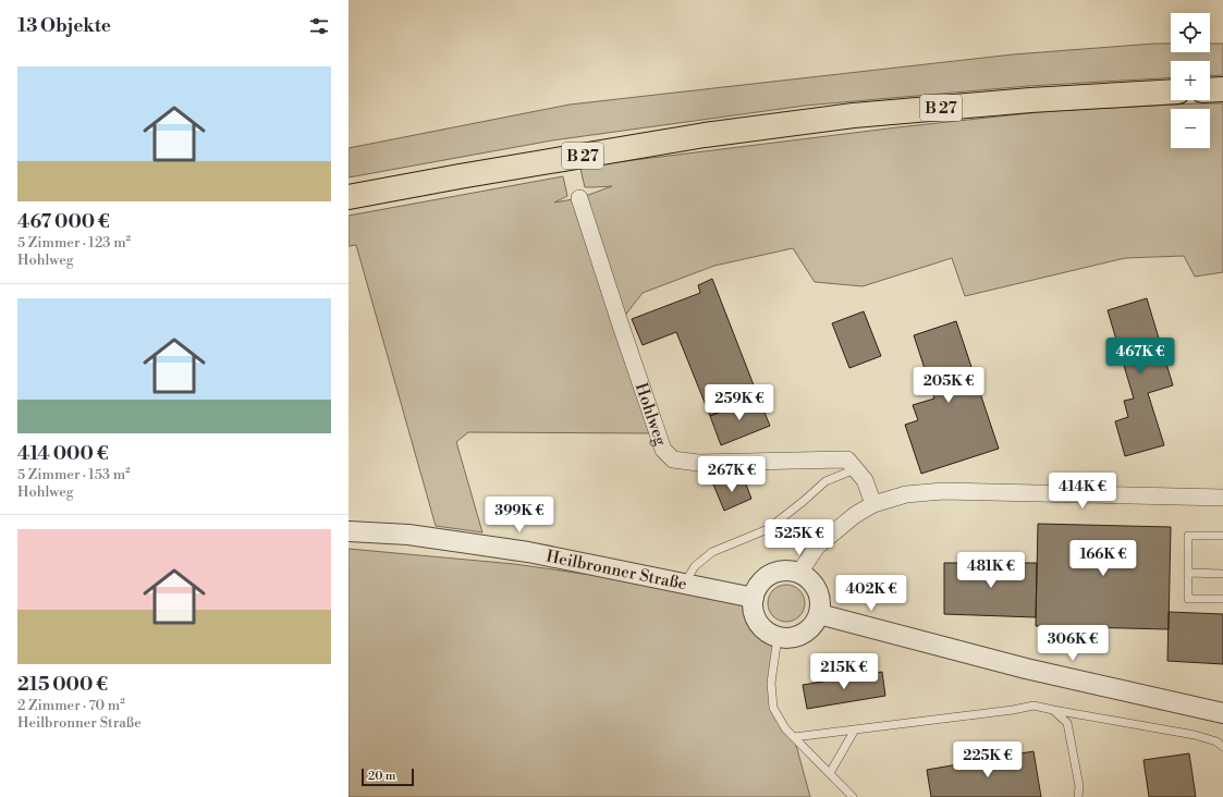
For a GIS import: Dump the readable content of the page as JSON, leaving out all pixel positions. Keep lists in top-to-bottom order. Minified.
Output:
{"streets":{"main road":["B 27"],"street":["Hohlweg","Heilbronner Straße"]},"scale_bar":"20 m","page":{"heading":"13 Objekte","map_buttons":["+","−"],"list":[{"name":"467 000 €","note":"5 Zimmer · 123 m² · Hohlweg"},{"name":"414 000 €","note":"5 Zimmer · 153 m² · Hohlweg"},{"name":"215 000 €","note":"2 Zimmer · 70 m² · Heilbronner Straße"}],"price":["467K €","205K €","259K €","267K €","414K €","399K €","525K €","166K €","481K €","402K €","306K €","215K €","225K €"],"scale":"20 m"}}
